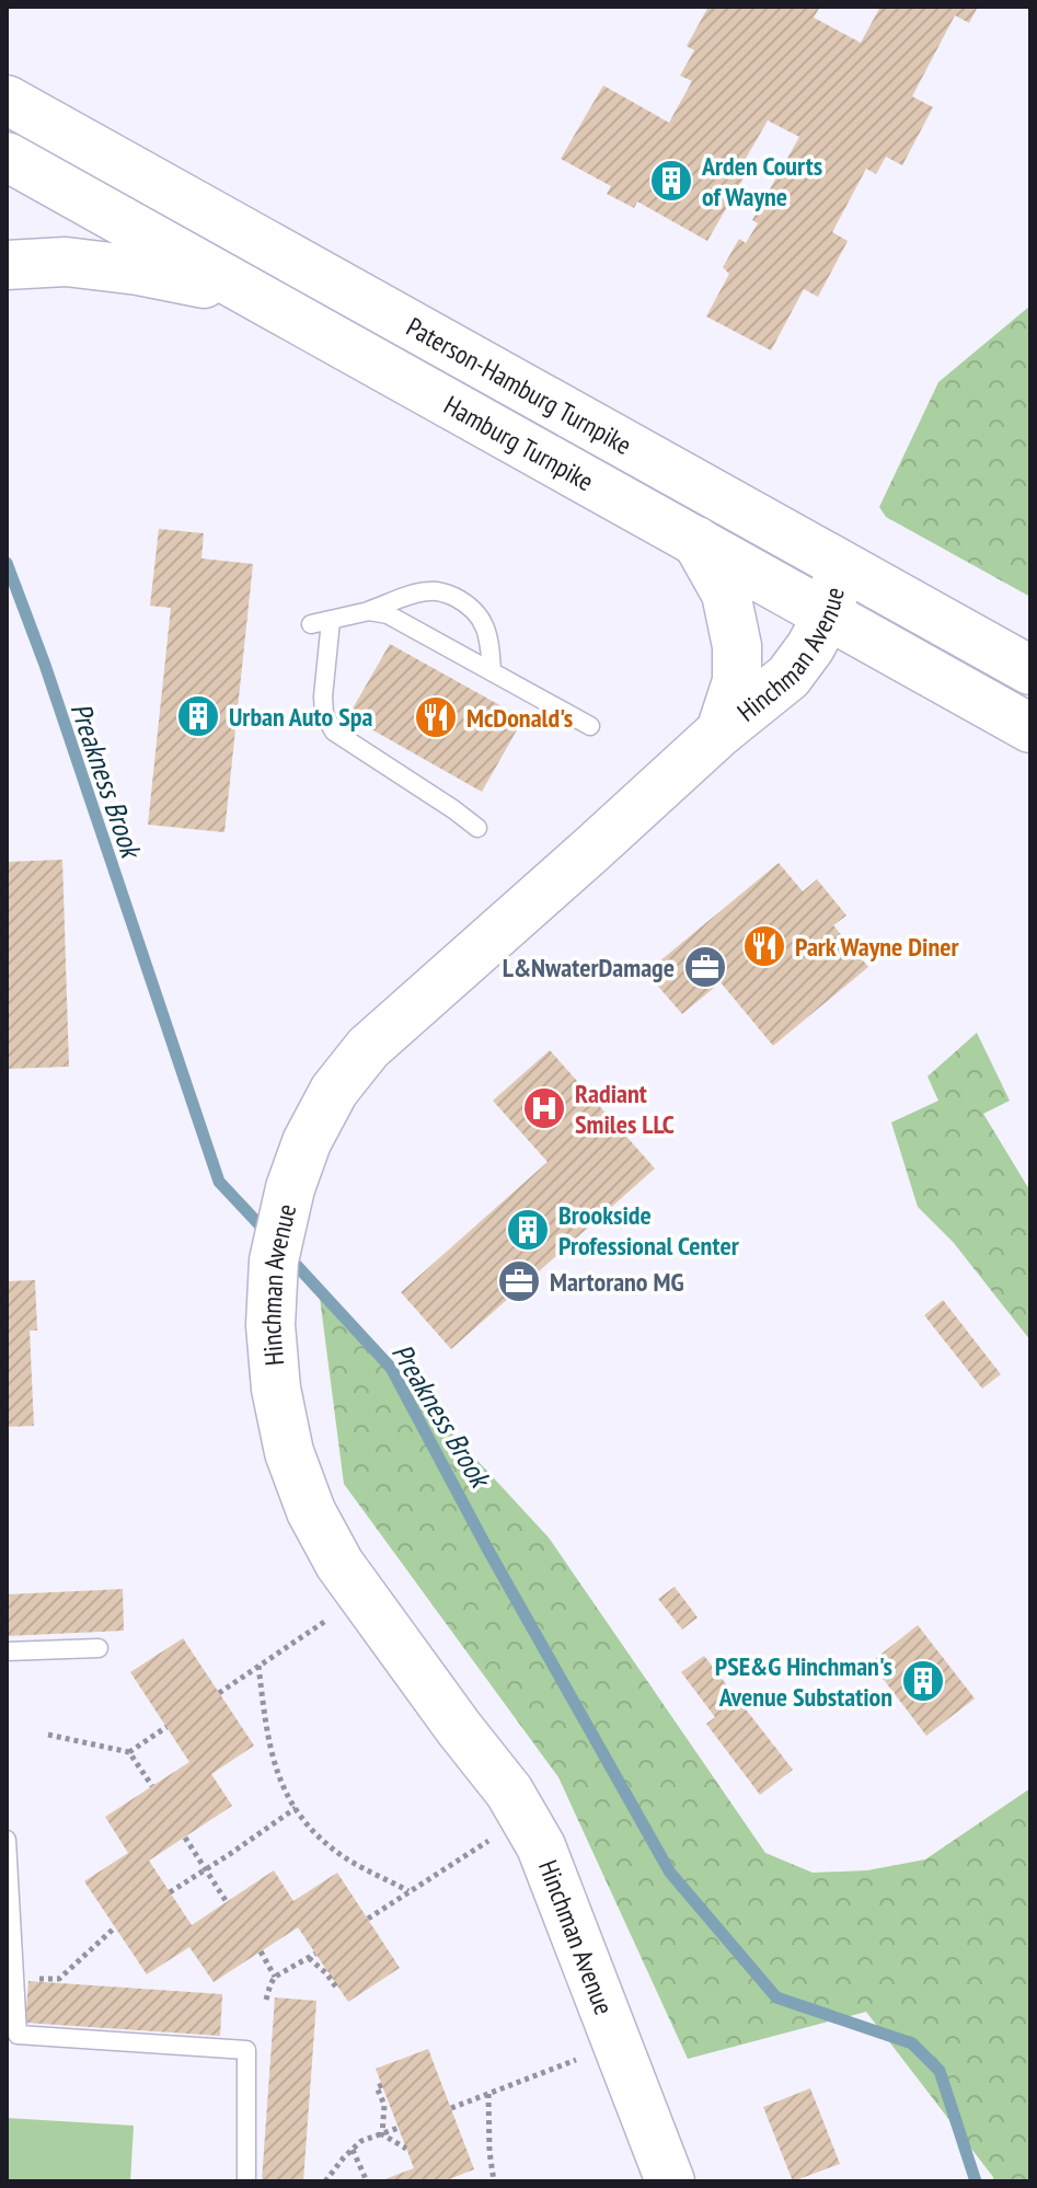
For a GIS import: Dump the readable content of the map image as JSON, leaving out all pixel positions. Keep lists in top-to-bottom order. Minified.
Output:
{"streets":{"main road":["Paterson-Hamburg Turnpike","Hamburg Turnpike","Hinchman Avenue"]},"crossings":[["Paterson-Hamburg Turnpike","Hinchman Avenue"],["Hamburg Turnpike","Hinchman Avenue"]],"water":["Preakness Brook"],"places":{"building":["Arden Courts of Wayne","Urban Auto Spa","Brookside Professional Center","PSE&G Hinchman's Avenue Substation"],"restaurant":["McDonald's","Park Wayne Diner"],"office":["L&NwaterDamage","Martorano MG"],"hospital":["Radiant Smiles LLC"]}}
